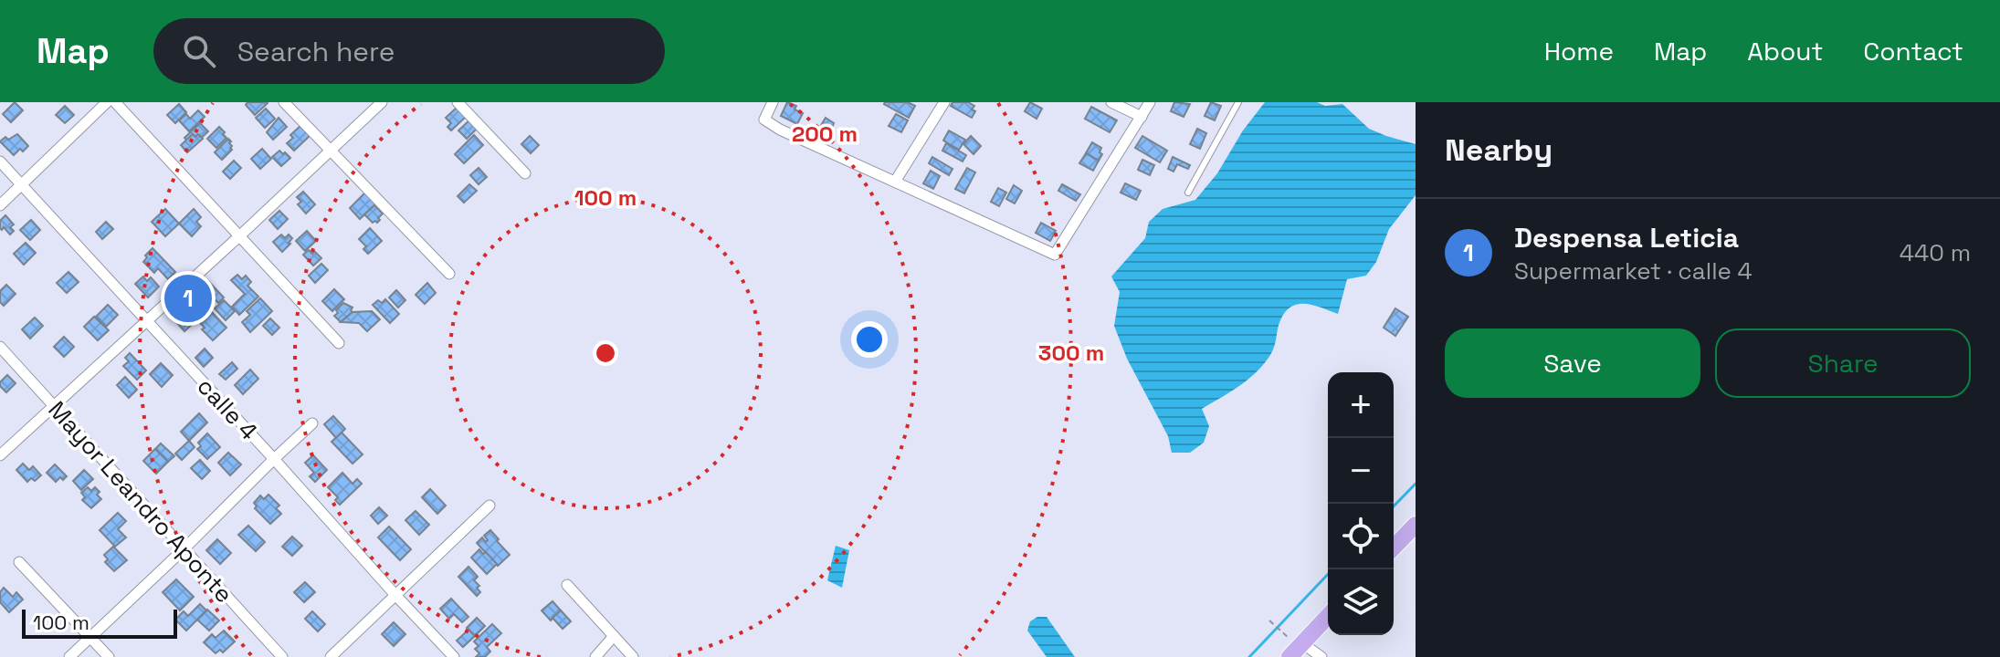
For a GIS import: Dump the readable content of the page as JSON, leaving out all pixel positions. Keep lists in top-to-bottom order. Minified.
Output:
{"streets":{"street":["calle 4","Mayor Leandro Aponte"]},"scale_bar":"100 m","page":{"header":"Map","search":"Search here","nav":["Home","Map","About","Contact"],"heading":"Nearby","list":[{"mark":"1","name":"Despensa Leticia","note":"Supermarket · calle 4","value":"440 m"}],"pins":"1","buttons":["Save","Share"],"map_buttons":["+","−"],"scale":"100 m"},"rings":["200 m","100 m","300 m"]}
